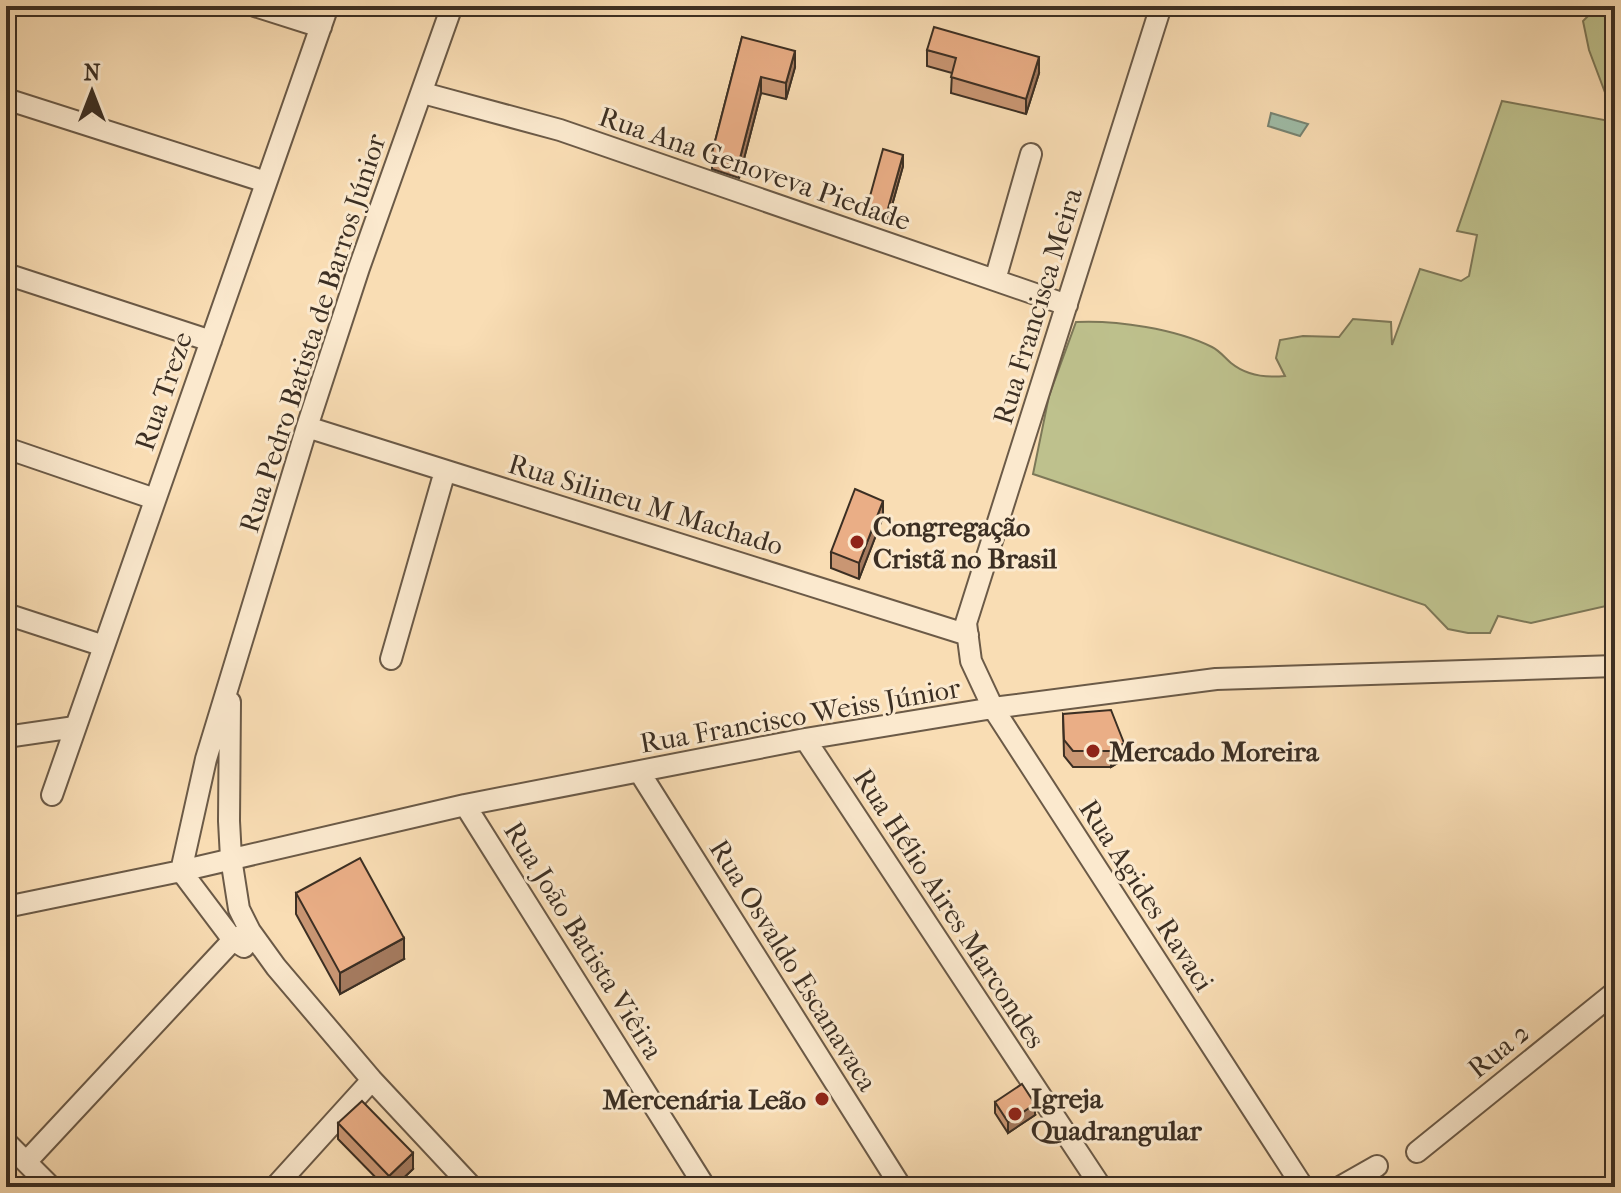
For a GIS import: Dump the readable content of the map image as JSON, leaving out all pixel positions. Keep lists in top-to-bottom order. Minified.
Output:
{"streets":{"street":["Rua Ana Genoveva Piedade","Rua Francisca Meira","Rua Pedro Batista de Barros Júnior","Rua Treze","Rua Silineu M Machado","Rua Francisco Weiss Júnior","Rua Agides Ravaci","Rua Hélio Aires Marcondes","Rua João Batista Viêira","Rua Osvaldo Escanavaca","Rua 2"]},"crossings":[["Rua Ana Genoveva Piedade","Rua Francisca Meira"],["Rua Ana Genoveva Piedade","Rua Pedro Batista de Barros Júnior"],["Rua Francisca Meira","Rua Silineu M Machado"],["Rua Francisca Meira","Rua Agides Ravaci"],["Rua Pedro Batista de Barros Júnior","Rua Silineu M Machado"],["Rua Pedro Batista de Barros Júnior","Rua Francisco Weiss Júnior"],["Rua Silineu M Machado","Rua Agides Ravaci"],["Rua Francisco Weiss Júnior","Rua Agides Ravaci"],["Rua Francisco Weiss Júnior","Rua Hélio Aires Marcondes"],["Rua Francisco Weiss Júnior","Rua João Batista Viêira"],["Rua Francisco Weiss Júnior","Rua Osvaldo Escanavaca"]],"places":["Congregação Cristã no Brasil","Mercado Moreira","Mercenária Leão","Igreja Quadrangular"],"north":"top"}
